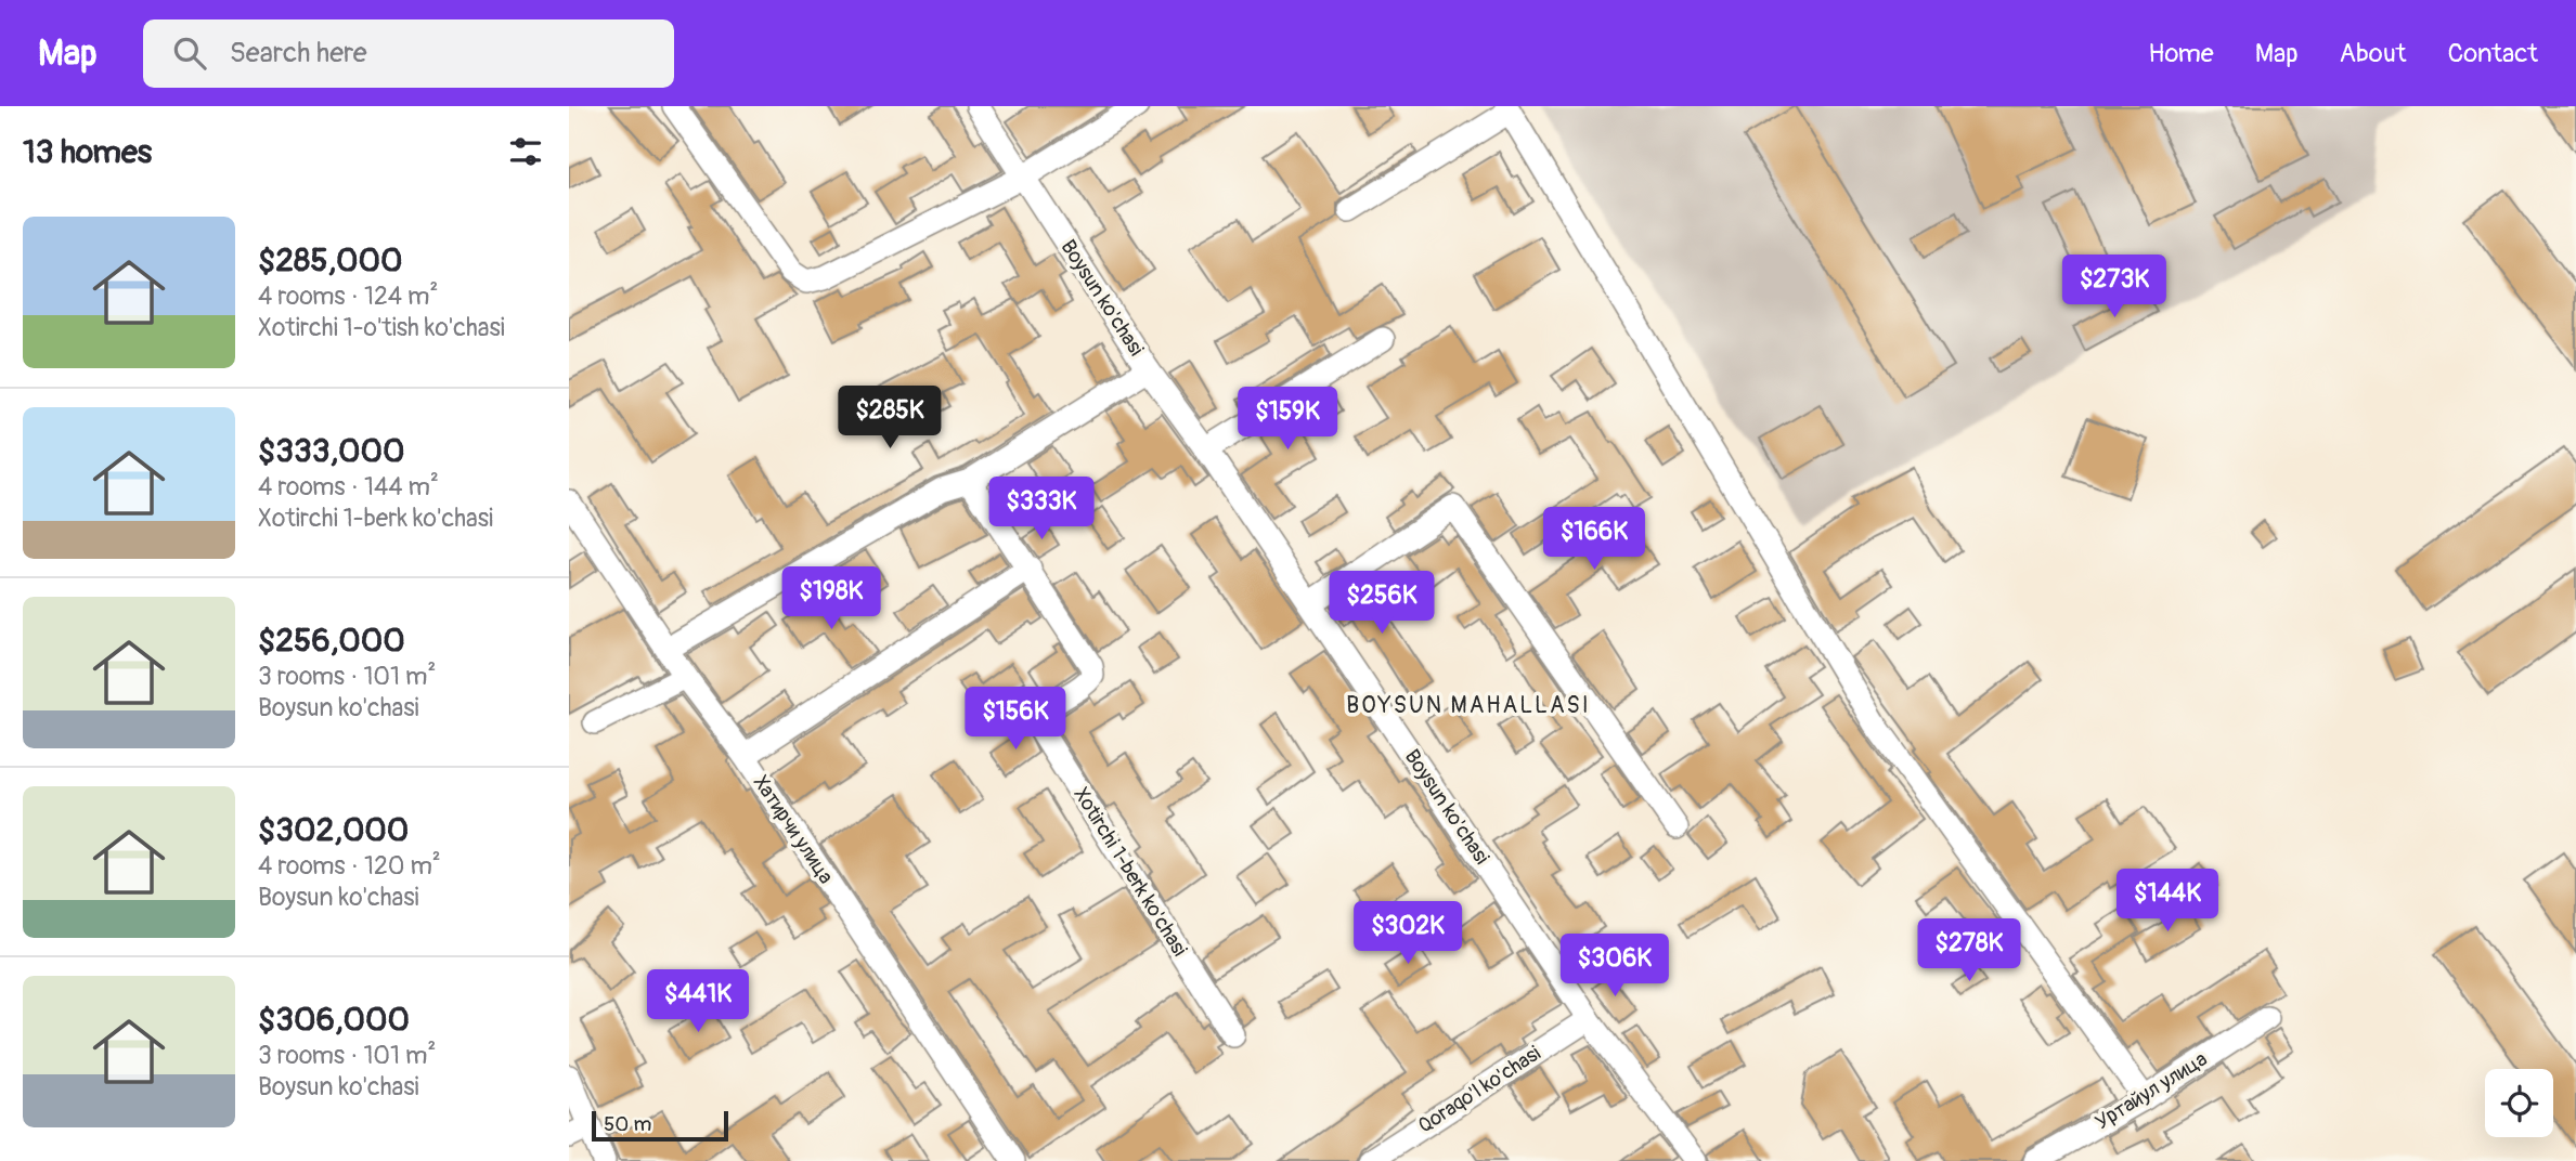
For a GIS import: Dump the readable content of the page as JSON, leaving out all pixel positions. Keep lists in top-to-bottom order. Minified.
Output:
{"streets":{"street":["Boysun ko'chasi","Хатирчи улица","Xotirchi 1-berk ko'chasi","Qoraqo'l ko'chasi","Уртайул улица"]},"crossings":[["Boysun ko'chasi","Qoraqo'l ko'chasi"]],"districts":["BOYSUN MAHALLASI"],"scale_bar":"50 m","page":{"header":"Map","search":"Search here","nav":["Home","Map","About","Contact"],"heading":"13 homes","list":[{"name":"$285,000","note":"4 rooms · 124 m² · Xotirchi 1-o'tish ko'chasi"},{"name":"$333,000","note":"4 rooms · 144 m² · Xotirchi 1-berk ko'chasi"},{"name":"$256,000","note":"3 rooms · 101 m² · Boysun ko'chasi"},{"name":"$302,000","note":"4 rooms · 120 m² · Boysun ko'chasi"},{"name":"$306,000","note":"3 rooms · 101 m² · Boysun ko'chasi"}],"price":["$273K","$285K","$159K","$333K","$166K","$198K","$256K","$156K","$144K","$302K","$278K","$306K","$441K"],"scale":"50 m"}}
